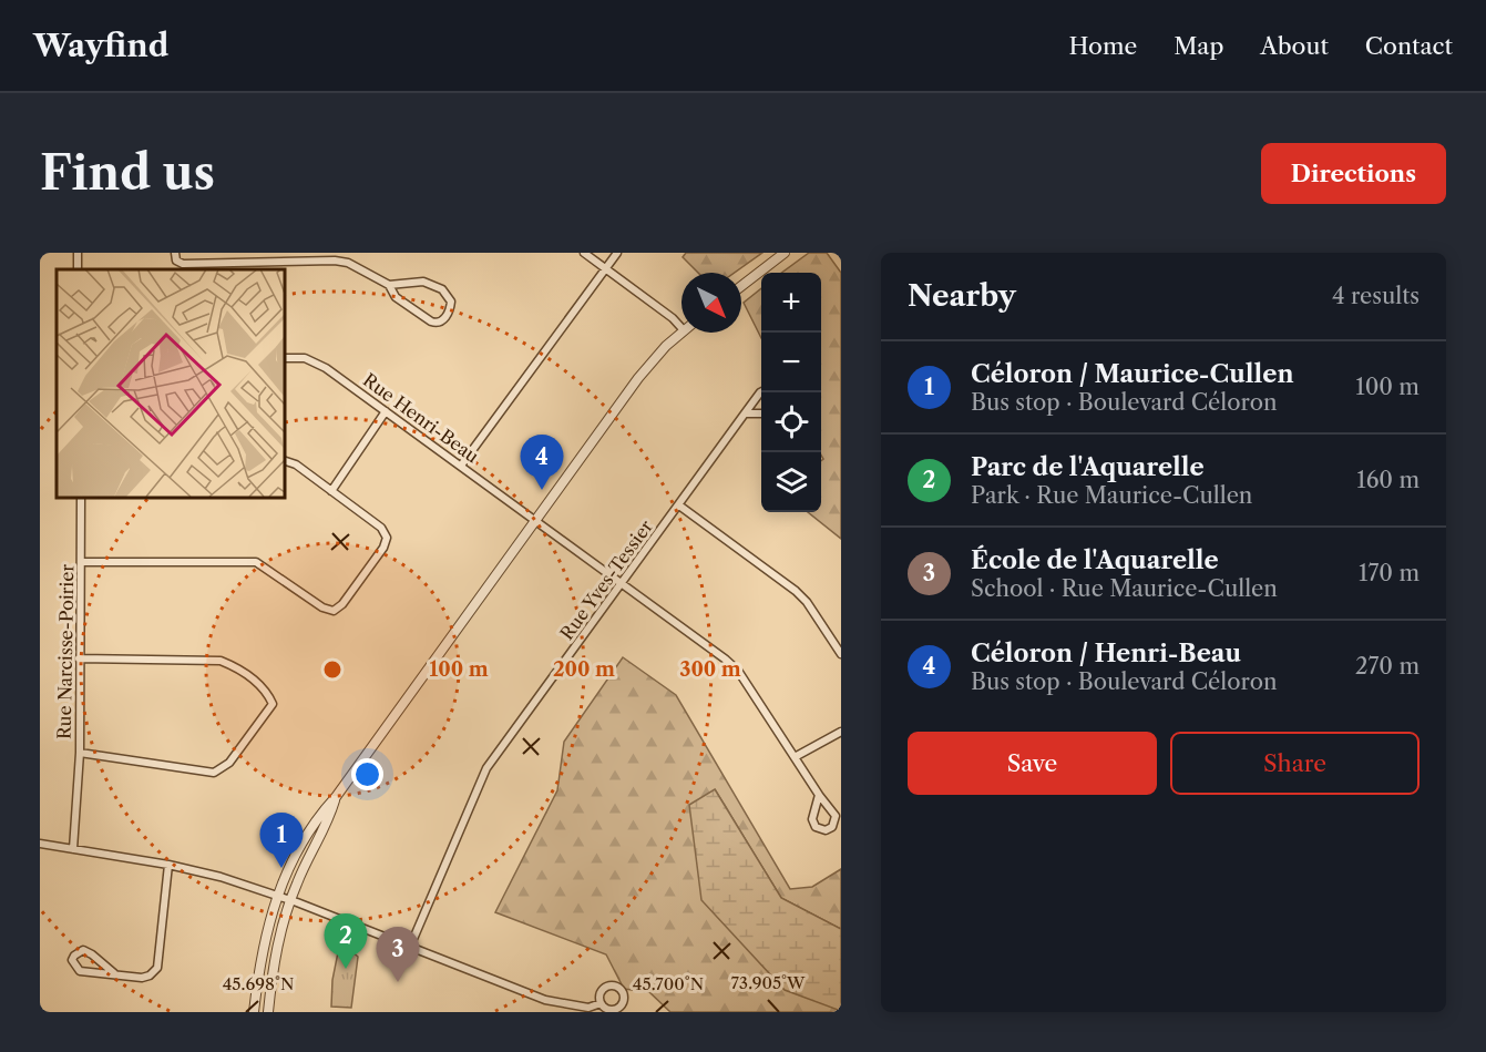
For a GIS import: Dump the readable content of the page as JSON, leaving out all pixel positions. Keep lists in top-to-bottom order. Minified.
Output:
{"streets":{"street":["Rue Henri-Beau","Rue Yves-Tessier","Rue Narcisse-Poirier"]},"crossings":[["Rue Henri-Beau","Rue Yves-Tessier"]],"north":"bottom right","page":{"header":"Wayfind","nav":["Home","Map","About","Contact"],"buttons":["Directions",["Save","Share"]],"title":"Find us","heading":["Nearby","4 results"],"map_buttons":["+","−"],"list":[{"mark":"1","name":"Céloron / Maurice-Cullen","note":"Bus stop · Boulevard Céloron","value":"100 m"},{"mark":"2","name":"Parc de l'Aquarelle","note":"Park · Rue Maurice-Cullen","value":"160 m"},{"mark":"3","name":"École de l'Aquarelle","note":"School · Rue Maurice-Cullen","value":"170 m"},{"mark":"4","name":"Céloron / Henri-Beau","note":"Bus stop · Boulevard Céloron","value":"270 m"}],"pins":["4","1","2","3"]},"coordinates":["73.905°W","45.698°N","45.700°N"],"rings":["100 m","200 m","300 m"]}
